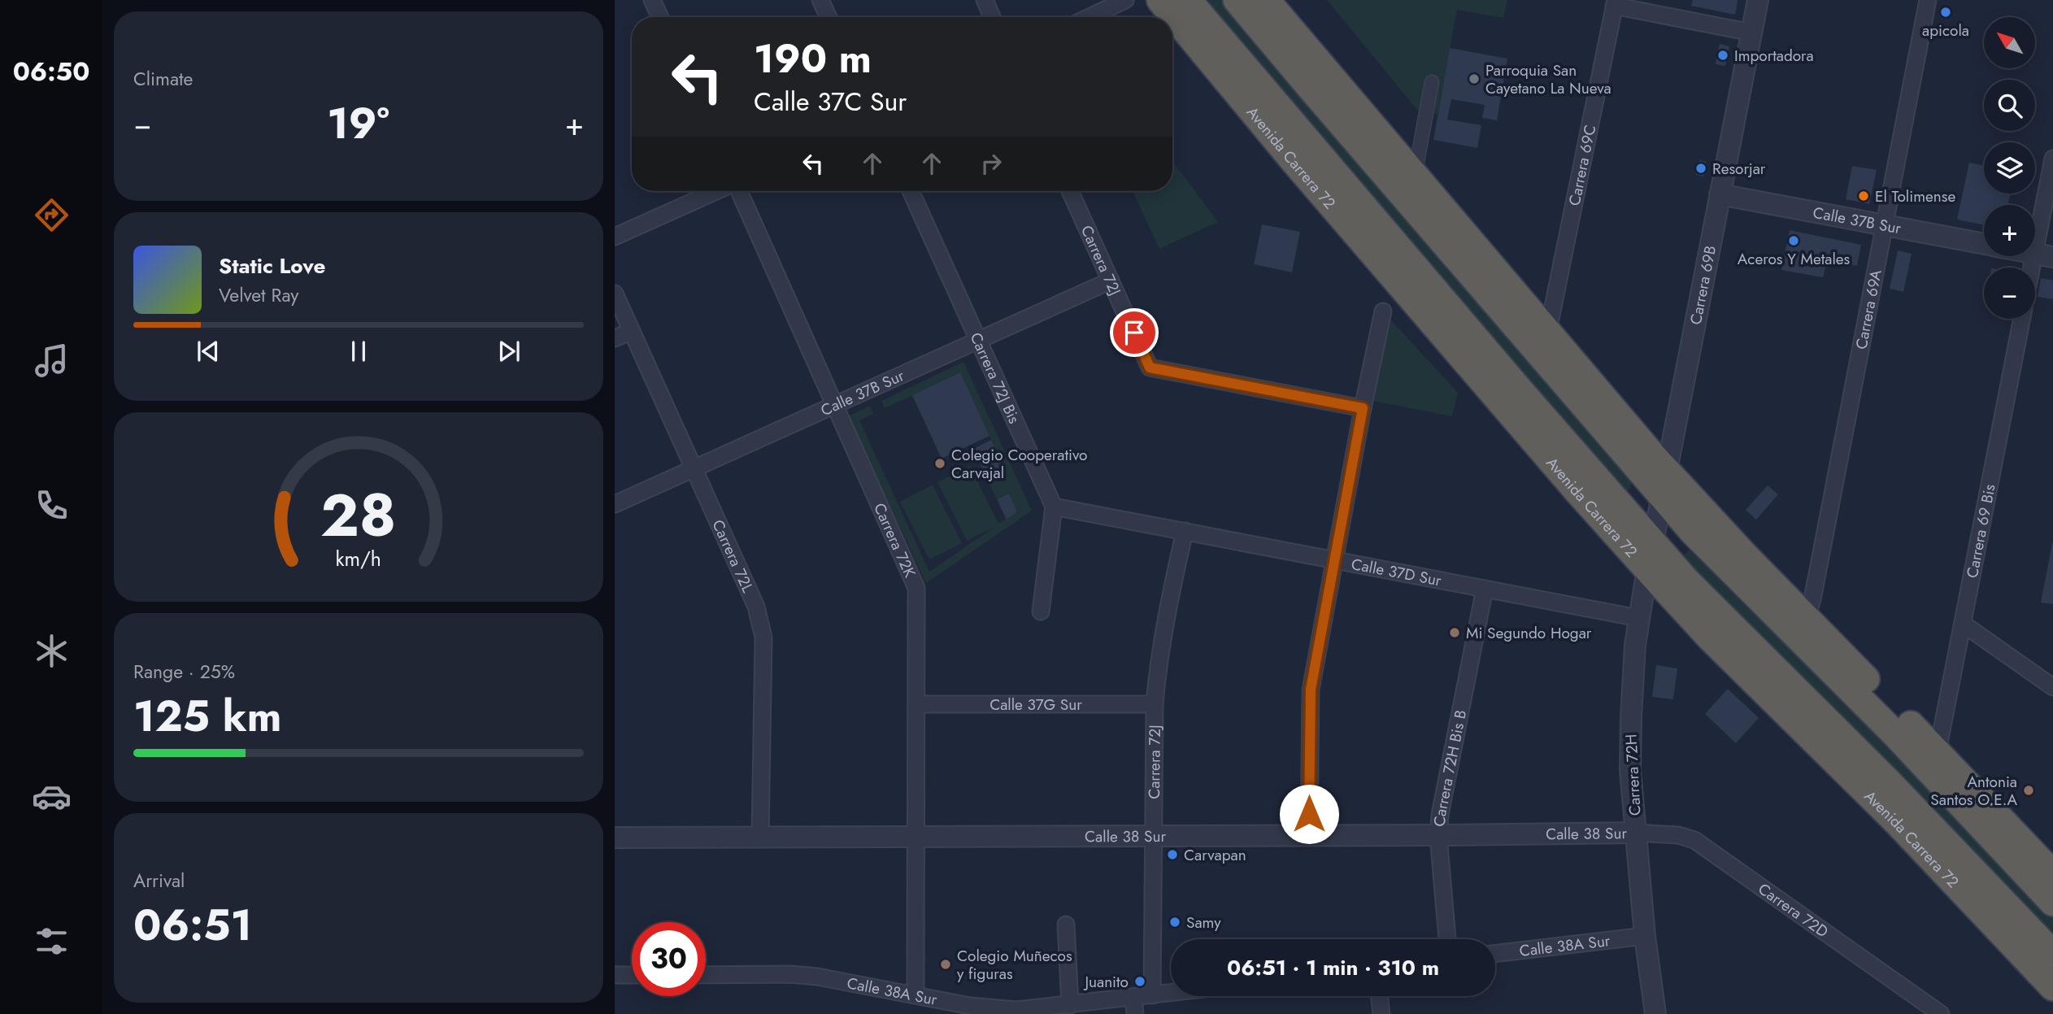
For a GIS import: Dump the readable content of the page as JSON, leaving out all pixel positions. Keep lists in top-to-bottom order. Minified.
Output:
{"streets":{"highway":["Avenida Carrera 72"],"street":["Carrera 69C","Calle 37B Sur","Carrera 72J","Carrera 69B","Carrera 69A","Carrera 72J Bis","Carrera 69 Bis","Carrera 72K","Carrera 72L","Calle 37D Sur","Calle 37G Sur","Carrera 72H Bis B","Carrera 72H","Calle 38 Sur","Carrera 72D","Calle 38A Sur"]},"crossings":[["Avenida Carrera 72","Carrera 69B"],["Avenida Carrera 72","Carrera 72H"],["Calle 37B Sur","Carrera 72J"],["Calle 37B Sur","Carrera 69B"],["Calle 37B Sur","Carrera 69A"],["Calle 37B Sur","Carrera 72J Bis"],["Calle 37B Sur","Carrera 72K"],["Calle 37B Sur","Carrera 72L"],["Carrera 72J","Calle 37D Sur"],["Carrera 72J","Calle 37G Sur"],["Carrera 72J","Calle 38 Sur"],["Carrera 72J","Calle 38A Sur"],["Carrera 69B","Carrera 72H"],["Carrera 72J Bis","Calle 37D Sur"],["Carrera 72K","Calle 37G Sur"],["Carrera 72K","Calle 38 Sur"],["Carrera 72K","Calle 38A Sur"],["Carrera 72L","Calle 38 Sur"],["Calle 37D Sur","Carrera 72H Bis B"],["Calle 37D Sur","Carrera 72H"],["Carrera 72H Bis B","Calle 38 Sur"],["Carrera 72H","Calle 38 Sur"],["Carrera 72H","Carrera 72D"],["Carrera 72H","Calle 38A Sur"],["Calle 38 Sur","Carrera 72D"]],"places":["apicola","Importadora","Parroquia San Cayetano La Nueva","Resorjar","El Tolimense","Aceros Y Metales","Colegio Cooperativo Carvajal","Mi Segundo Hogar","Antonia Santos O.E.A","Carvapan","Samy","Colegio Muñecos y figuras","Juanito"],"north":"top left","page":{"tabs":"06:50","tile":["Climate",["Range · 25%","125 km"],["Arrival","06:51"]],"map_buttons":["+","−"],"turn":["190 m","Calle 37C Sur"],"heat":["−","19°","+"],"song":["Static Love","Velvet Ray"],"limit":"30","trip":"06:51 · 1 min · 310 m","gauge":["28","km/h"]}}
